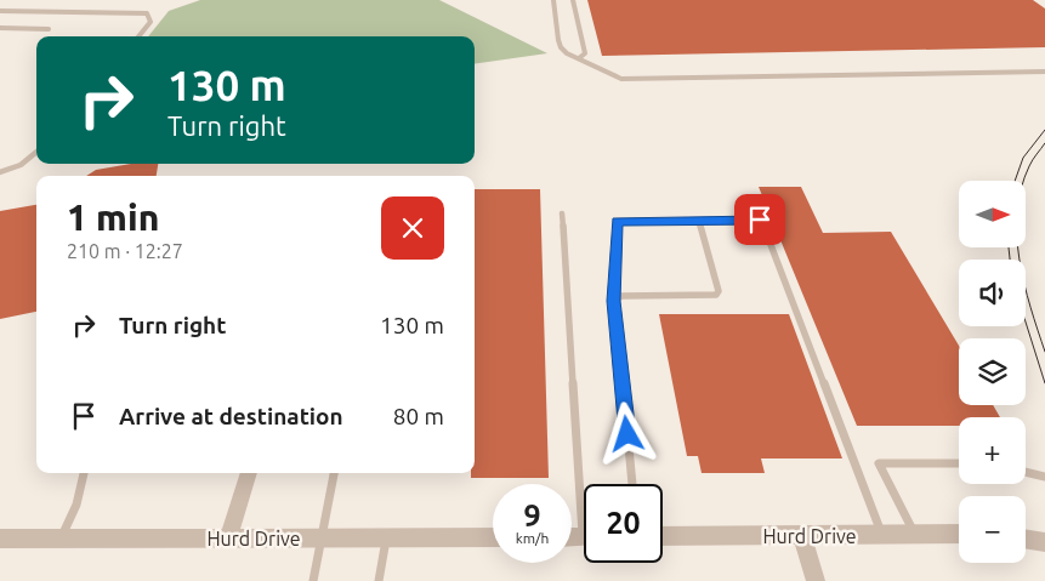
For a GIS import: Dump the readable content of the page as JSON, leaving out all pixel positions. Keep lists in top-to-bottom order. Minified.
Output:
{"streets":{"street":["Hurd Drive"]},"north":"right","page":{"turn":["130 m","Turn right"],"heading":["1 min","210 m · 12:27"],"map_buttons":["+","−"],"list":[{"name":"Turn right","value":"130 m"},{"name":"Arrive at destination","value":"80 m"}],"speed":"9 km/h","limit":"20"}}
